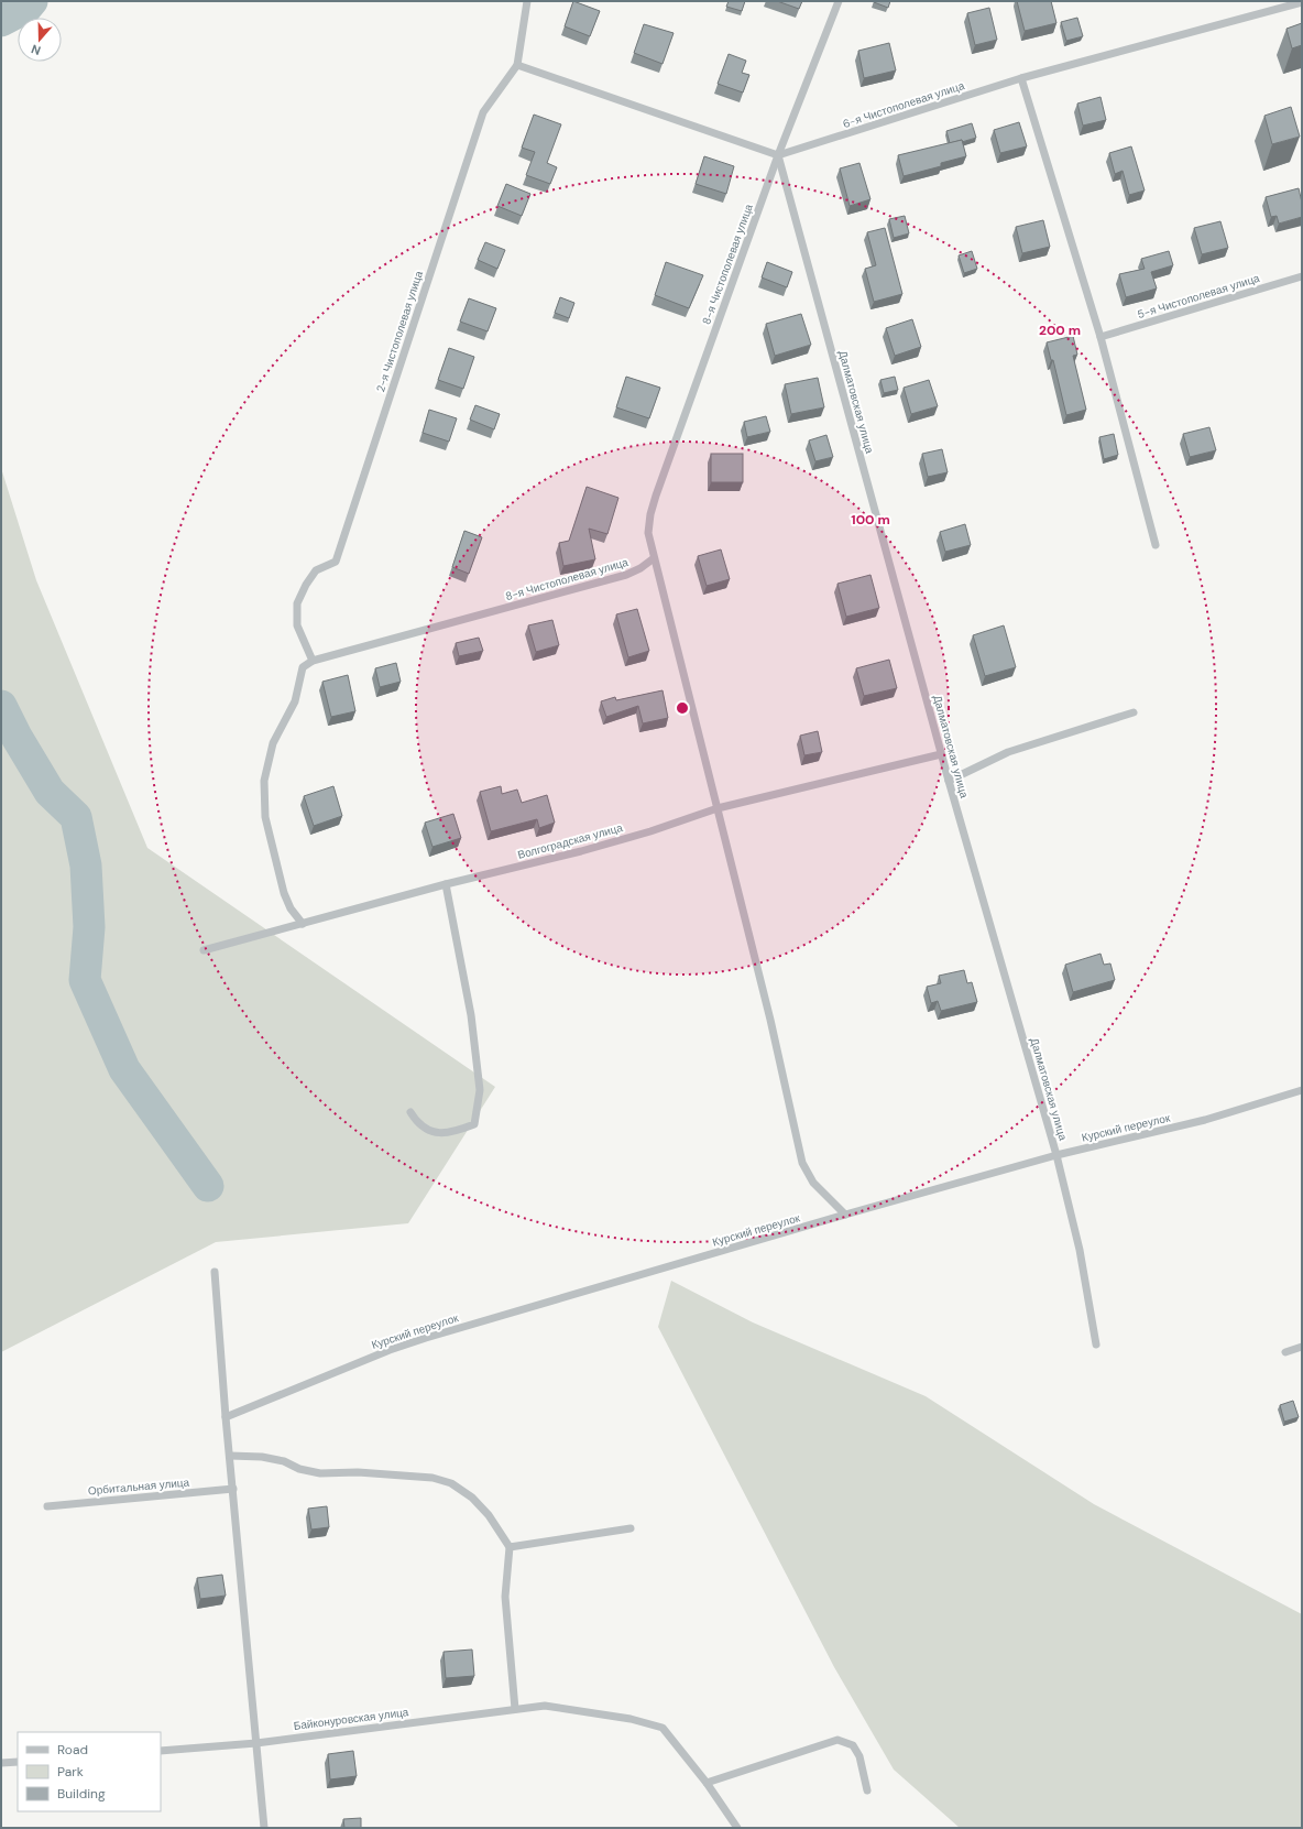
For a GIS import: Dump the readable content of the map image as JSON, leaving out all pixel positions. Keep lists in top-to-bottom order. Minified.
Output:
{"streets":{"street":["6-я Чистополевая улица","8-я Чистополевая улица","5-я Чистополевая улица","2-я Чистополевая улица","Далматовская улица","Волгоградская улица","Курский переулок","Орбитальная улица","Байконуровская улица"]},"crossings":[["6-я Чистополевая улица","8-я Чистополевая улица"],["6-я Чистополевая улица","Далматовская улица"],["8-я Чистополевая улица","2-я Чистополевая улица"],["8-я Чистополевая улица","Далматовская улица"],["Далматовская улица","Волгоградская улица"],["Далматовская улица","Курский переулок"]],"legend":["Road","Park","Building"],"north":"bottom","rings":["200 m","100 m"]}
